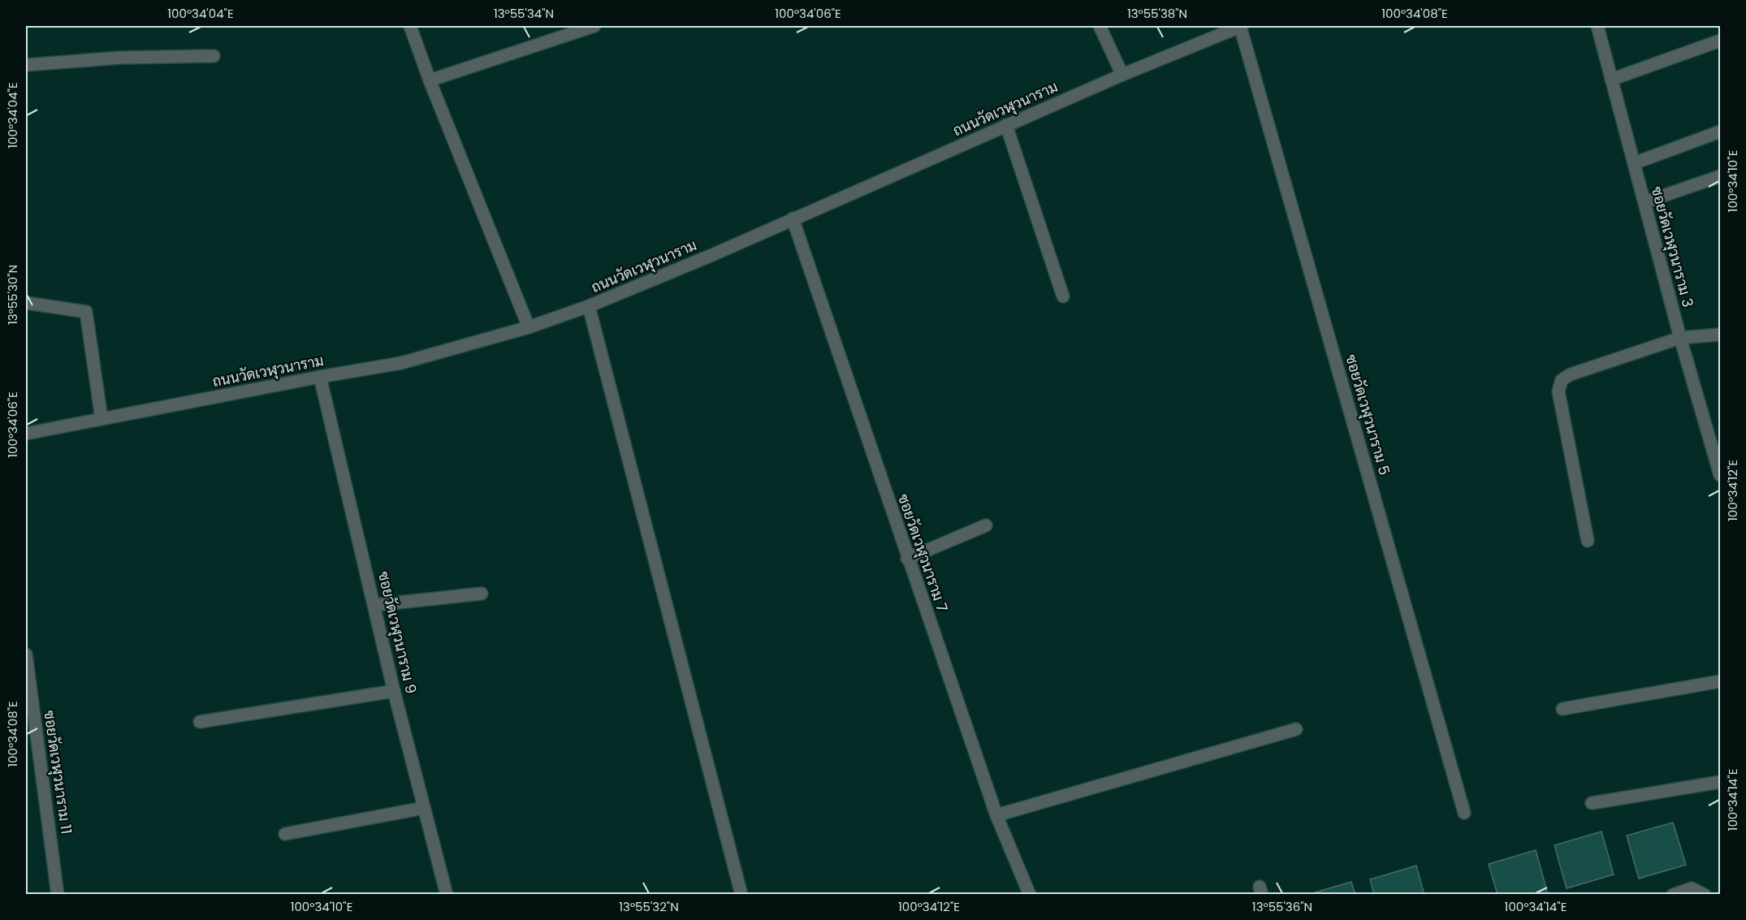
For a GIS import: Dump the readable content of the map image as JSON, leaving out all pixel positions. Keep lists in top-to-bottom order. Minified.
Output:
{"streets":{"street":["ถนนวัดเวฬุวนาราม","ซอยวัดเวฬุวนาราม 3","ซอยวัดเวฬุวนาราม 5","ซอยวัดเวฬุวนาราม 7","ซอยวัดเวฬุวนาราม 9","ซอยวัดเวฬุวนาราม 11"]},"crossings":[["ถนนวัดเวฬุวนาราม","ซอยวัดเวฬุวนาราม 5"],["ถนนวัดเวฬุวนาราม","ซอยวัดเวฬุวนาราม 7"],["ถนนวัดเวฬุวนาราม","ซอยวัดเวฬุวนาราม 9"]],"coordinates":["100°34'04\"E","13°55'34\"N","100°34'06\"E","13°55'38\"N","100°34'08\"E","100°34'10\"E","13°55'30\"N","100°34'12\"E","100°34'14\"E","13°55'32\"N","13°55'36\"N"]}
